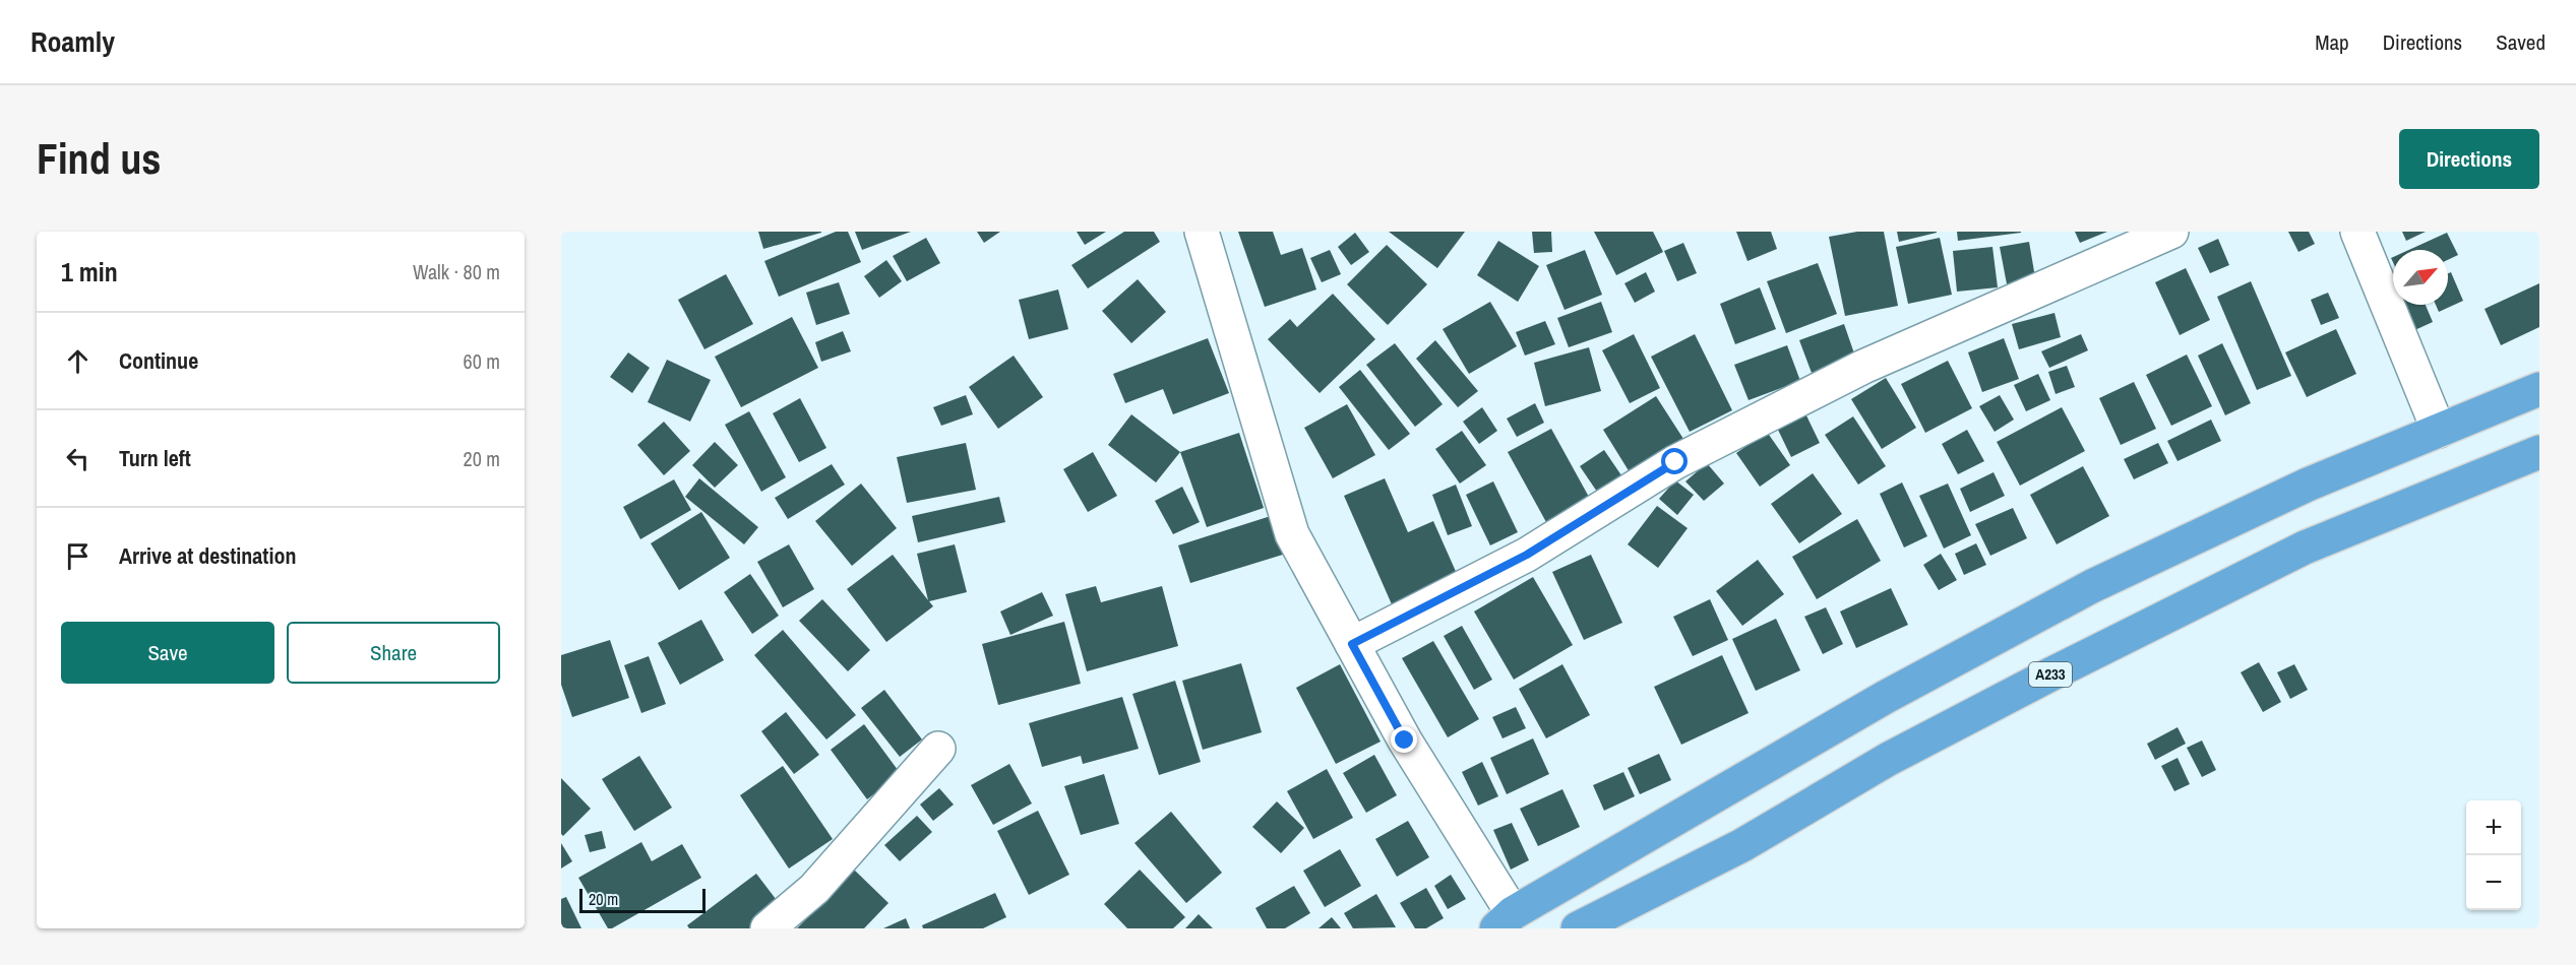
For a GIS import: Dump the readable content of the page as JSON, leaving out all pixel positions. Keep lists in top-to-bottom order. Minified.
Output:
{"streets":{"highway":["A233"]},"scale_bar":"20 m","north":"top right","page":{"header":"Roamly","nav":["Map","Directions","Saved"],"buttons":["Directions",["Save","Share"]],"title":"Find us","heading":["1 min","Walk · 80 m"],"list":[["Continue","60 m"],["Turn left","20 m"],"Arrive at destination"],"map_buttons":["+","−"],"scale":"20 m"}}
